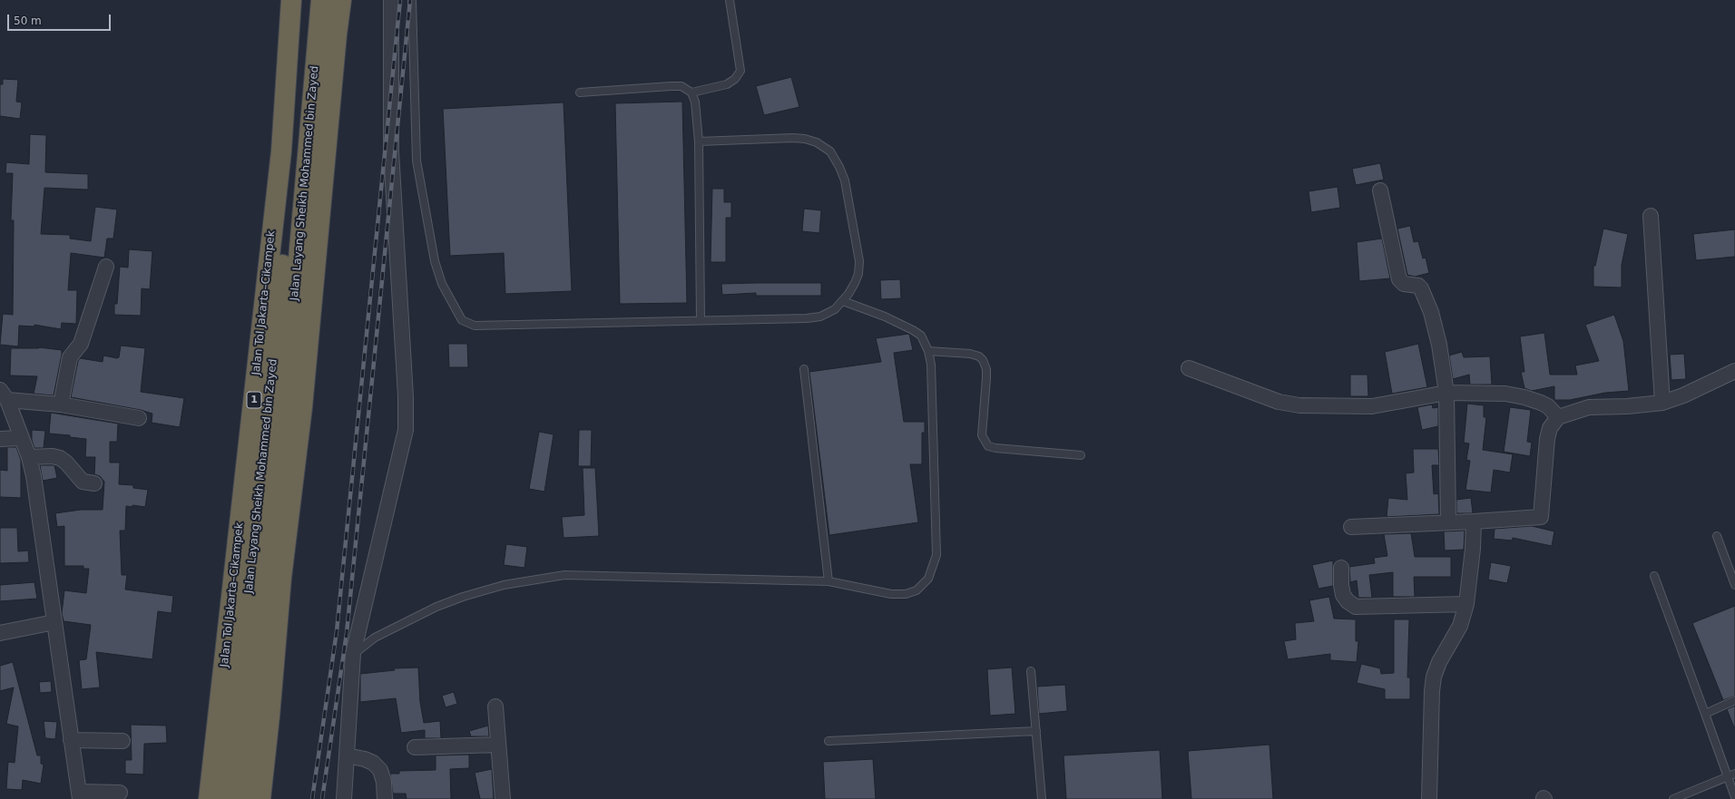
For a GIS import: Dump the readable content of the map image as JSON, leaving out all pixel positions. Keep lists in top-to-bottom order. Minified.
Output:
{"streets":{"highway":["Jalan Layang Sheikh Mohammed bin Zayed","Jalan Tol Jakarta–Cikampek","1"]},"scale_bar":"50 m"}
